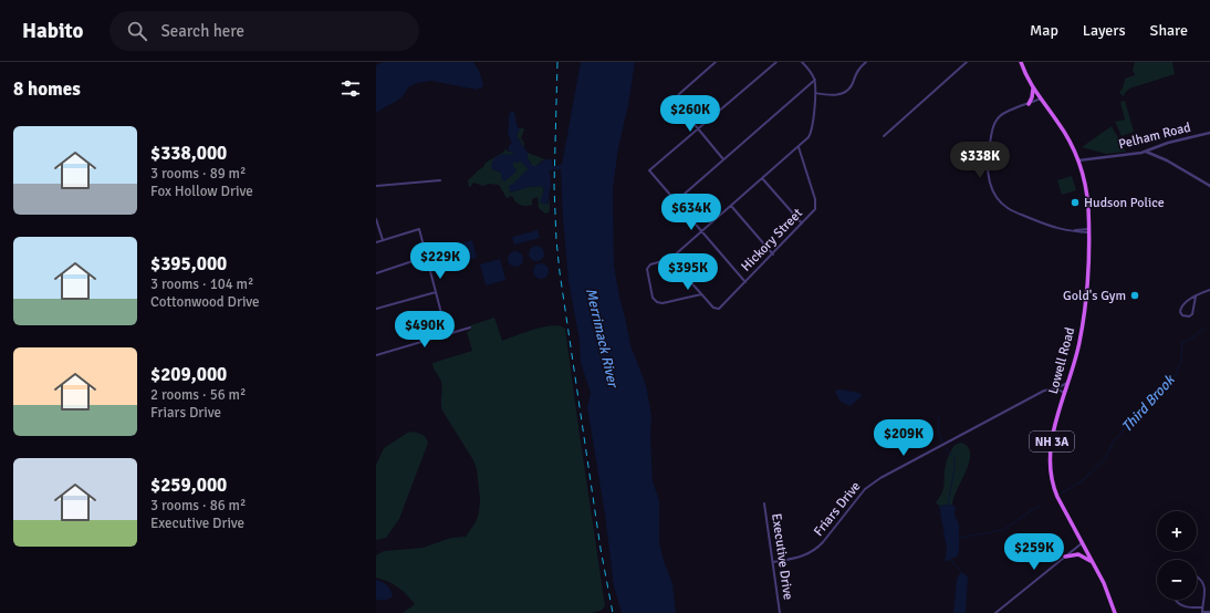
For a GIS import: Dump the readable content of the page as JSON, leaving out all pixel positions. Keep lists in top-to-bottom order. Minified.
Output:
{"streets":{"main road":["Lowell Road","NH 3A"],"street":["Pelham Road","Hickory Street","Friars Drive","Executive Drive"]},"crossings":[["Pelham Road","Lowell Road"],["Lowell Road","Friars Drive"],["Friars Drive","Executive Drive"]],"water":["Merrimack River","Third Brook"],"places":["Hudson Police","Gold's Gym"],"page":{"header":"Habito","search":"Search here","nav":["Map","Layers","Share"],"heading":"8 homes","price":["$260K","$338K","$634K","$229K","$395K","$490K","$209K","$259K"],"list":[{"name":"$338,000","note":"3 rooms · 89 m² · Fox Hollow Drive"},{"name":"$395,000","note":"3 rooms · 104 m² · Cottonwood Drive"},{"name":"$209,000","note":"2 rooms · 56 m² · Friars Drive"},{"name":"$259,000","note":"3 rooms · 86 m² · Executive Drive"}],"map_buttons":["+","−"]}}
